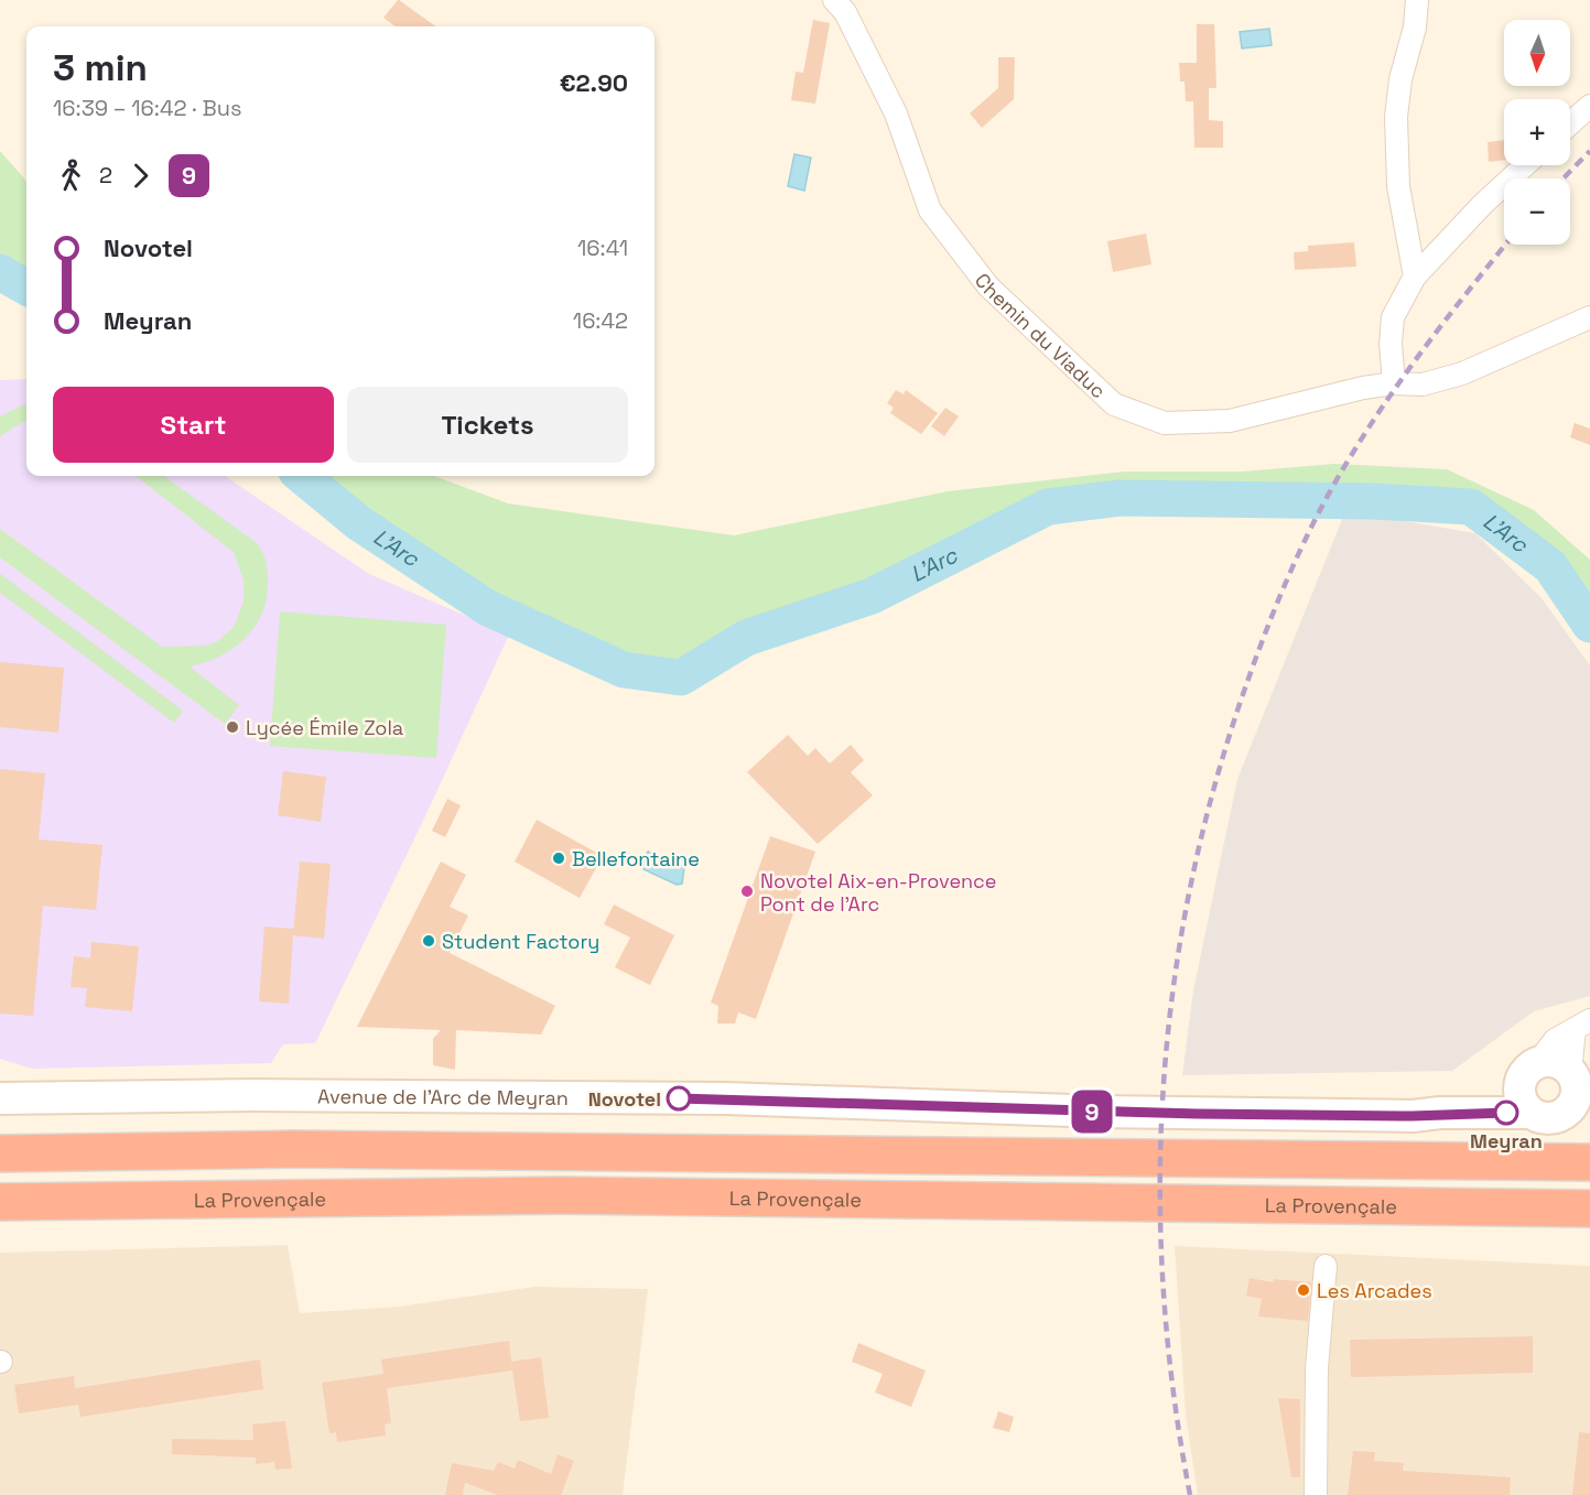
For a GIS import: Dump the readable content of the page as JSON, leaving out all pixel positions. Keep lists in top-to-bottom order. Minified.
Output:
{"streets":{"highway":["La Provençale"],"main road":["Avenue de l'Arc de Meyran"],"street":["Chemin du Viaduc"]},"water":["L'Arc"],"places":["Lycée Émile Zola","Bellefontaine","Novotel Aix-en-Provence Pont de l'Arc","Student Factory","Novotel","Meyran","Les Arcades"],"lines":["bus line 9"],"north":"bottom","page":{"on_map":"9","map_buttons":["+","−"],"heading":["3 min","16:39 – 16:42 · Bus","€2.90"],"legs":["2","9"],"list":[{"name":"Novotel","value":"16:41"},{"name":"Meyran","value":"16:42"}],"buttons":["Start","Tickets"]}}
